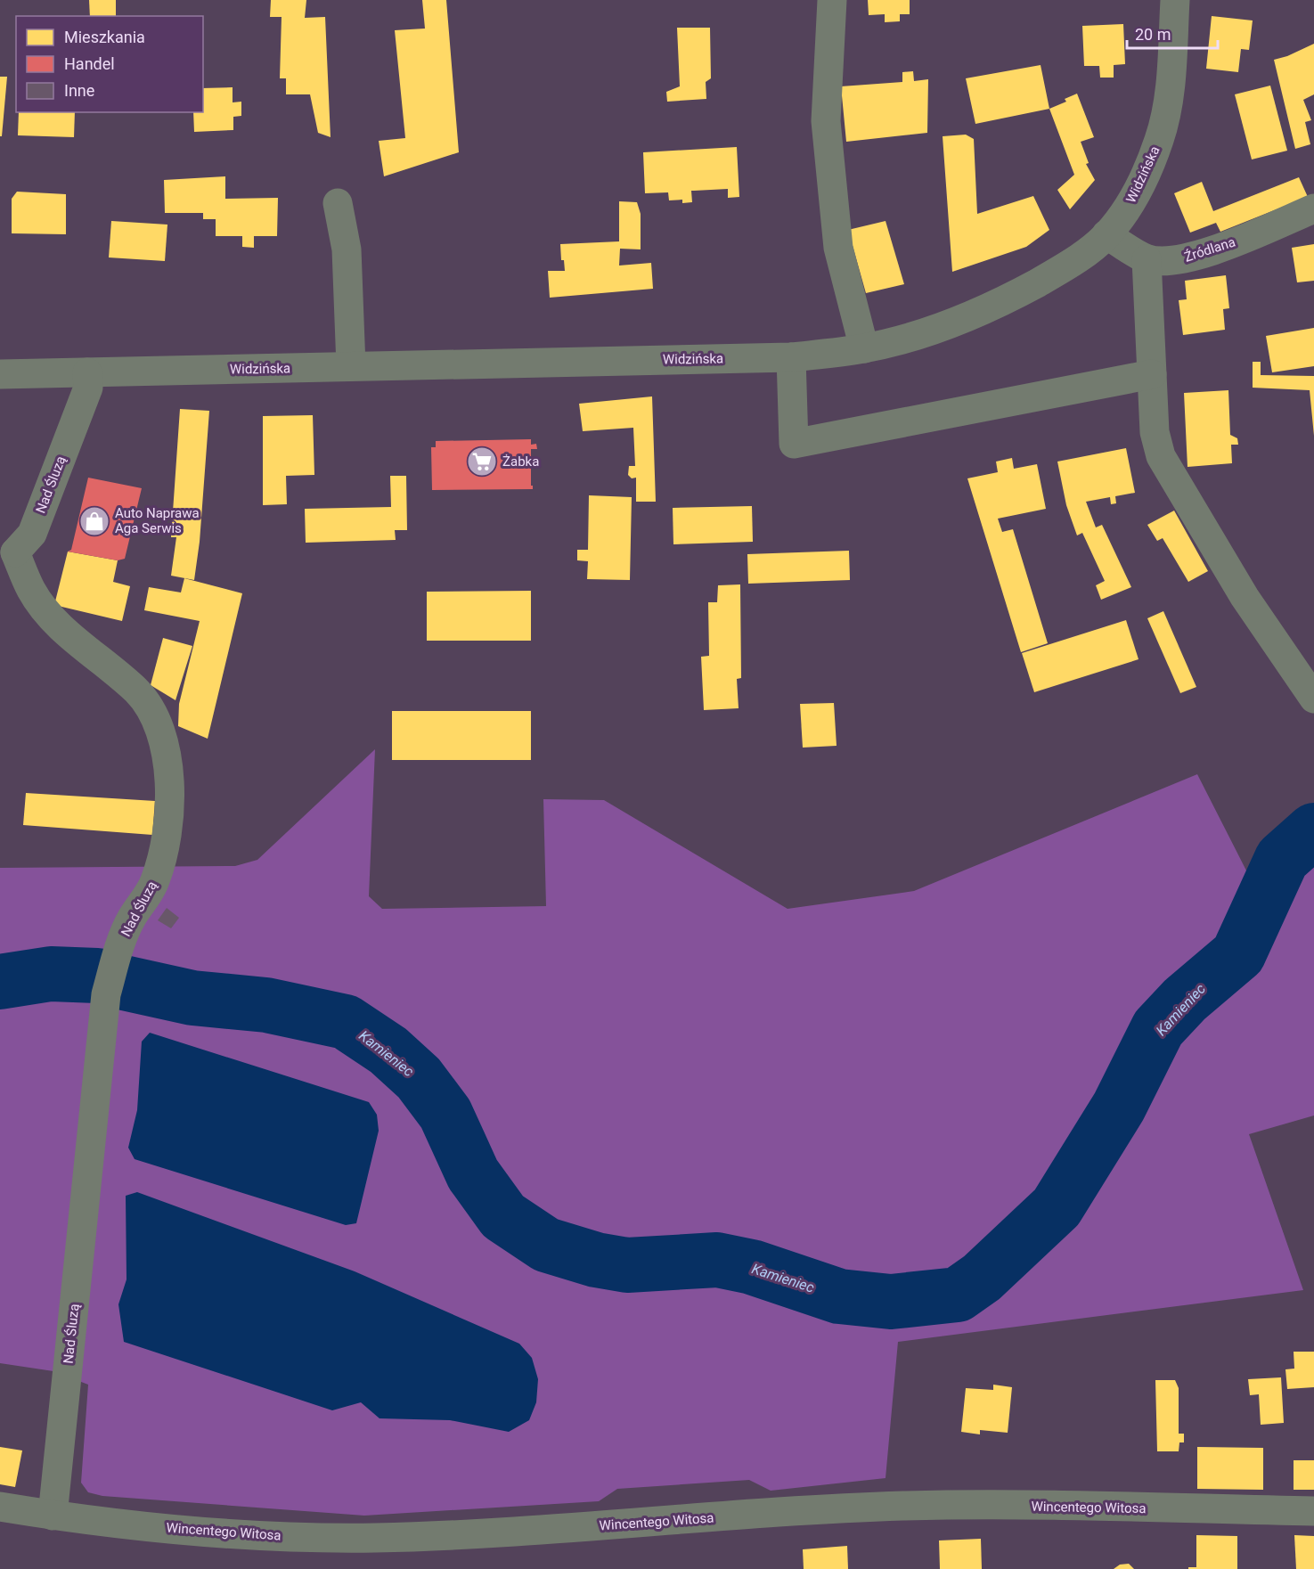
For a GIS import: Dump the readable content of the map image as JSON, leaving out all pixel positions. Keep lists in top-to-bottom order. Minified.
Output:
{"streets":{"street":["Widzińska","Źródlana","Nad Śluzą","Wincentego Witosa"]},"crossings":[["Widzińska","Nad Śluzą"],["Nad Śluzą","Wincentego Witosa"]],"water":["Kamieniec"],"places":{"supermarket":["Żabka"],"shop":["Auto Naprawa Aga Serwis"]},"legend":["Mieszkania","Handel","Inne"],"scale_bar":"20 m"}
